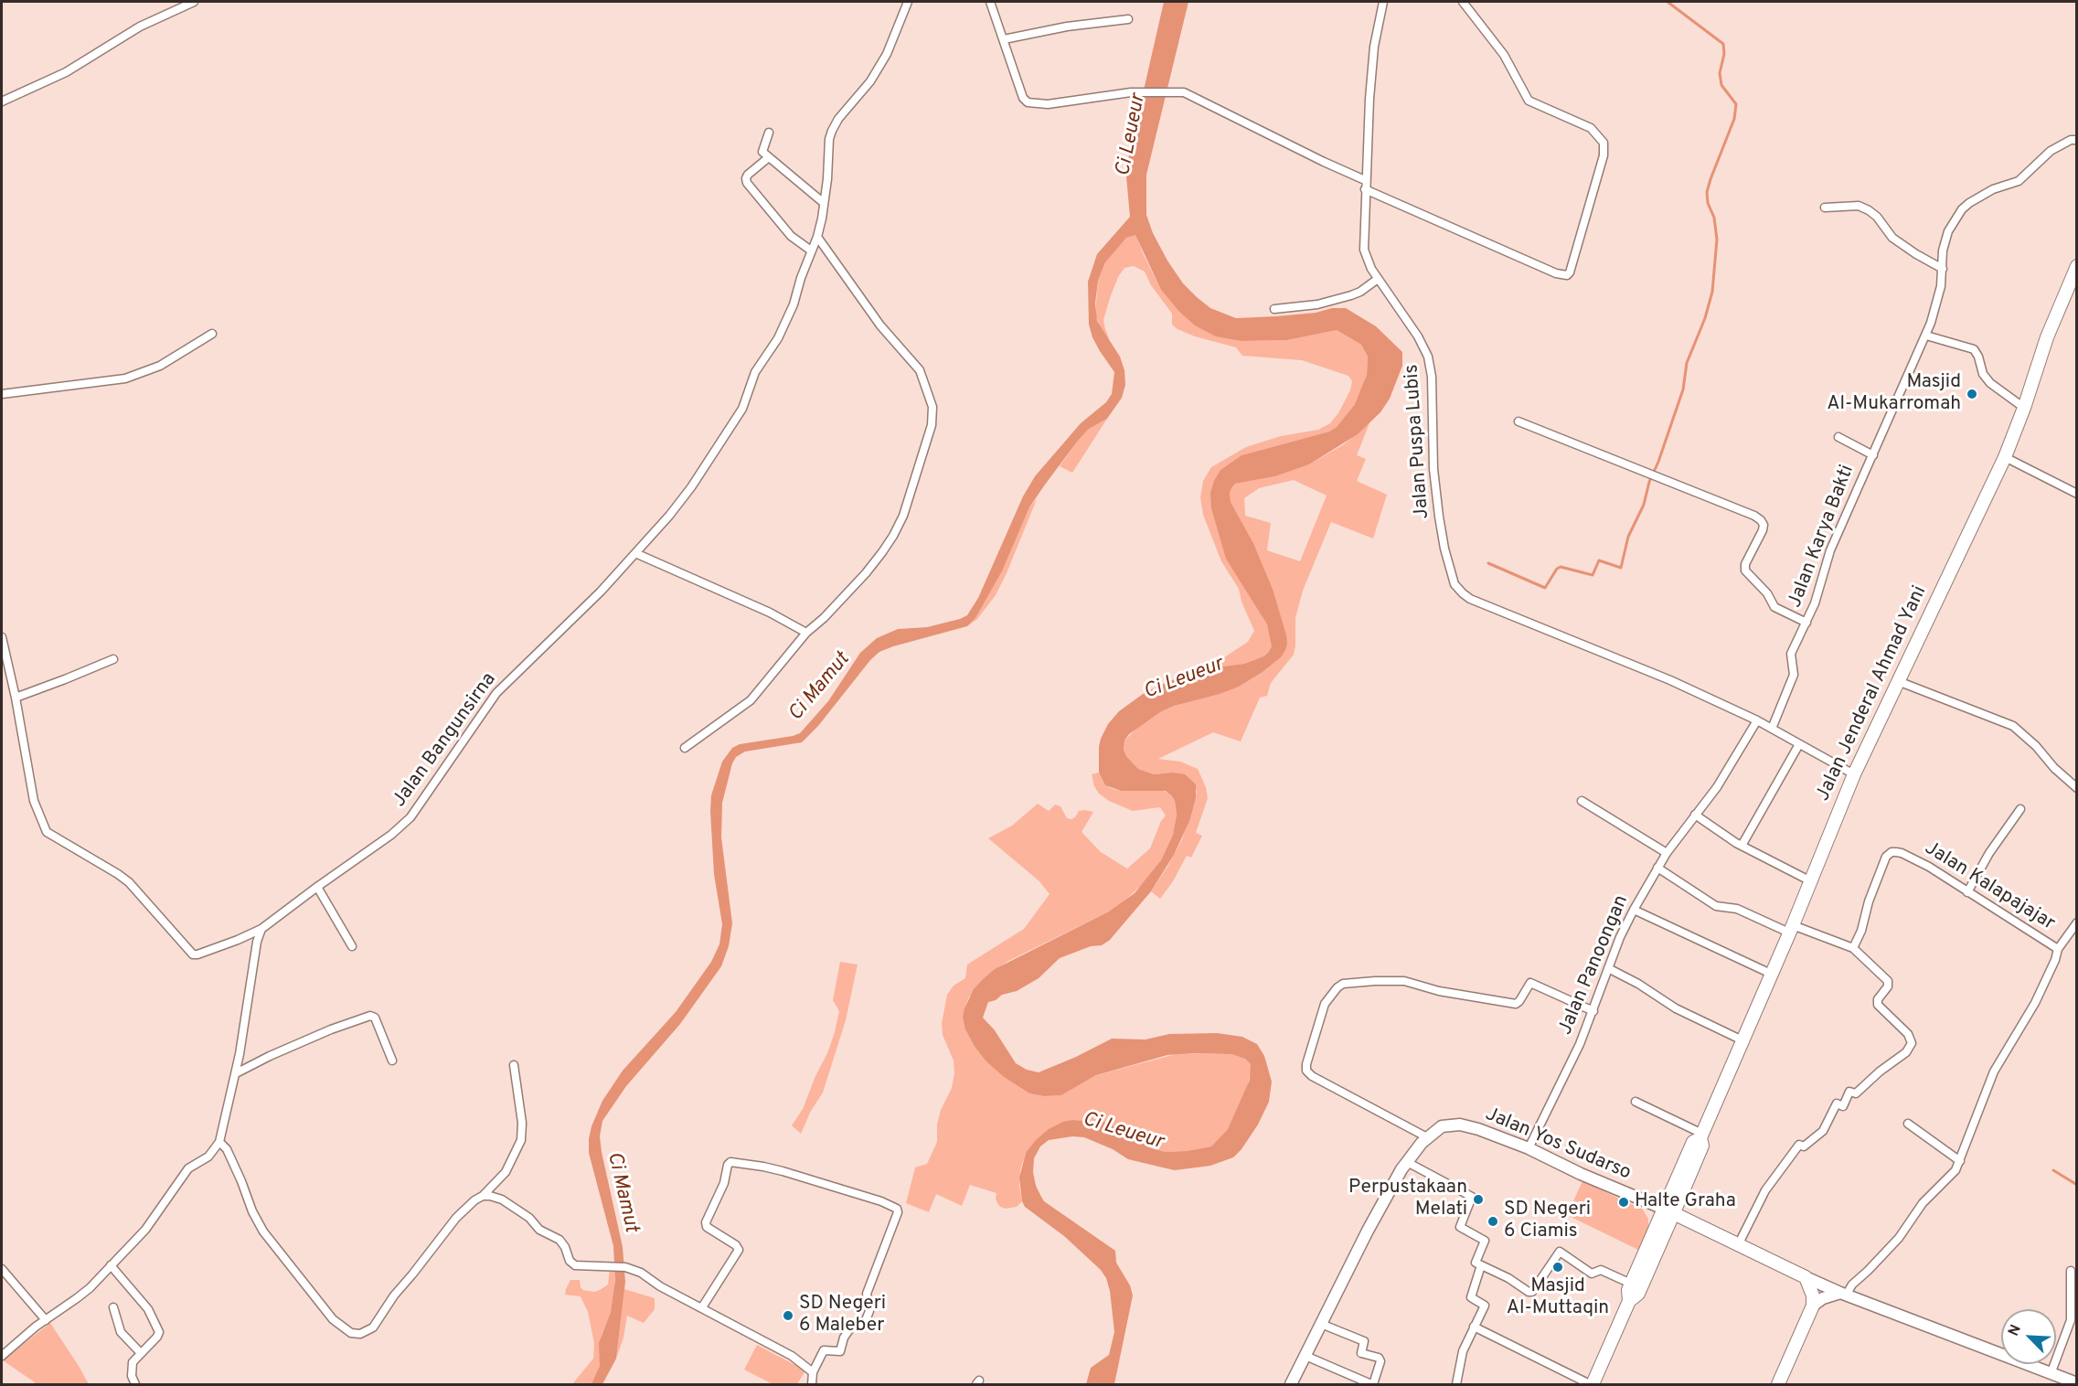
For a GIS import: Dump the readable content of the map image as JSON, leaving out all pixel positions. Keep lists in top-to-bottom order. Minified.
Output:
{"streets":{"highway":["Jalan Jenderal Ahmad Yani"],"main road":["Jalan Yos Sudarso"],"street":["Jalan Puspa Lubis","Jalan Karya Bakti","Jalan Bangunsirna","Jalan Kalapajajar","Jalan Panoongan"]},"crossings":[["Jalan Puspa Lubis","Jalan Karya Bakti"],["Jalan Puspa Lubis","Jalan Jenderal Ahmad Yani"],["Jalan Puspa Lubis","Jalan Panoongan"],["Jalan Jenderal Ahmad Yani","Jalan Yos Sudarso"],["Jalan Panoongan","Jalan Yos Sudarso"]],"water":["Ci Leueur","Ci Mamut"],"places":["Masjid Al-Mukarromah","Perpustakaan Melati","Halte Graha","SD Negeri 6 Ciamis","Masjid Al-Muttaqin","SD Negeri 6 Maleber"],"north":"top left"}
